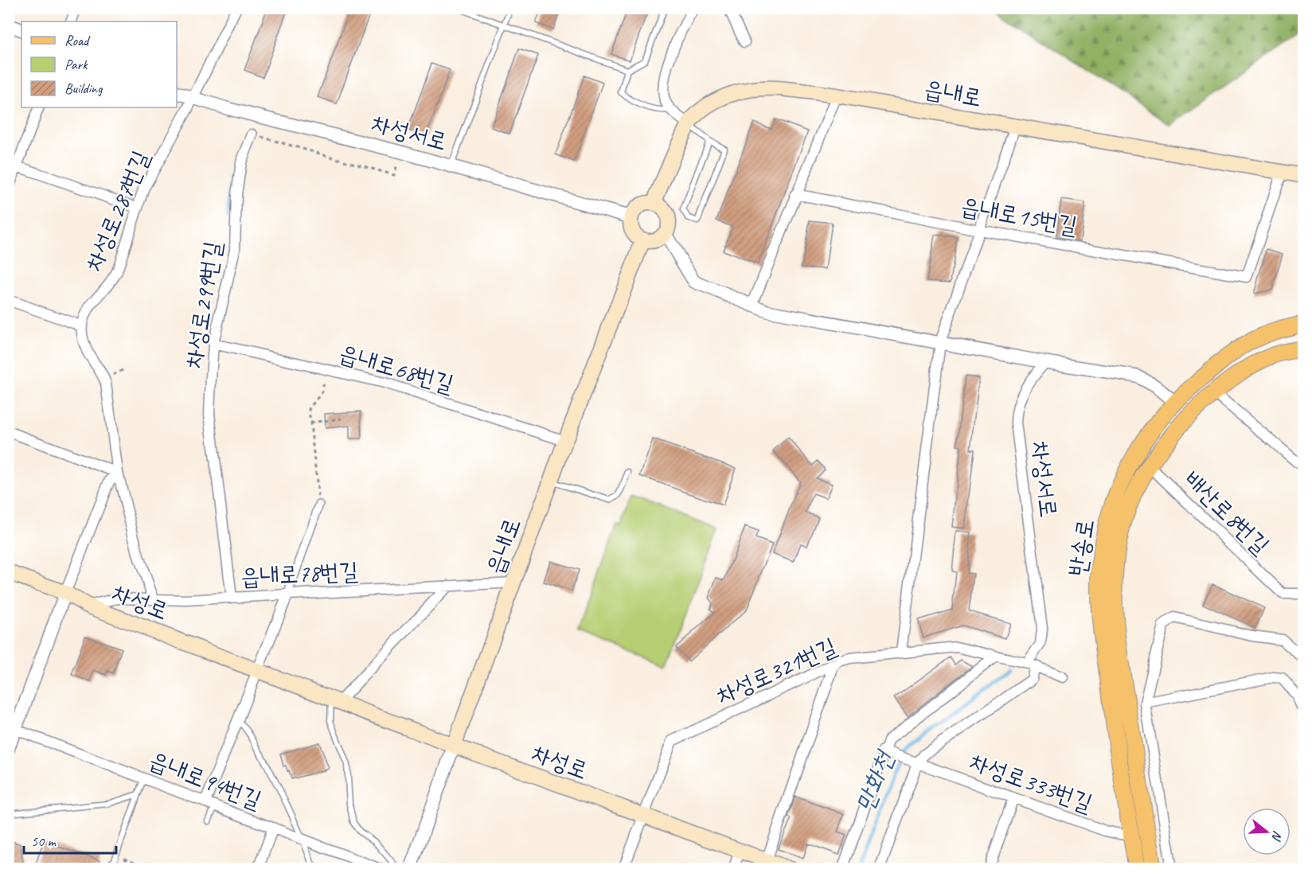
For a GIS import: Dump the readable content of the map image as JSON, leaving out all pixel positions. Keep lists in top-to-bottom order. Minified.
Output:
{"streets":{"main road":["읍내로","반송로","차성로"],"street":["차성서로","차성로287번길","읍내로15번길","차성로299번길","읍내로68번길","배산로8번길","읍내로78번길","차성로321번길","읍내로94번길","차성로333번길"]},"crossings":[["읍내로","차성서로"],["읍내로","읍내로15번길"],["읍내로","읍내로68번길"],["읍내로","읍내로78번길"],["읍내로","차성로"],["차성서로","차성로287번길"],["차성서로","차성로321번길"],["차성서로","차성로333번길"],["차성로299번길","읍내로68번길"],["차성로299번길","읍내로78번길"],["배산로8번길","반송로"],["반송로","차성로333번길"],["읍내로78번길","차성로"],["차성로","차성로321번길"],["차성로321번길","차성로333번길"]],"water":["만화천"],"legend":["Road","Park","Building"],"scale_bar":"50 m","north":"right"}
